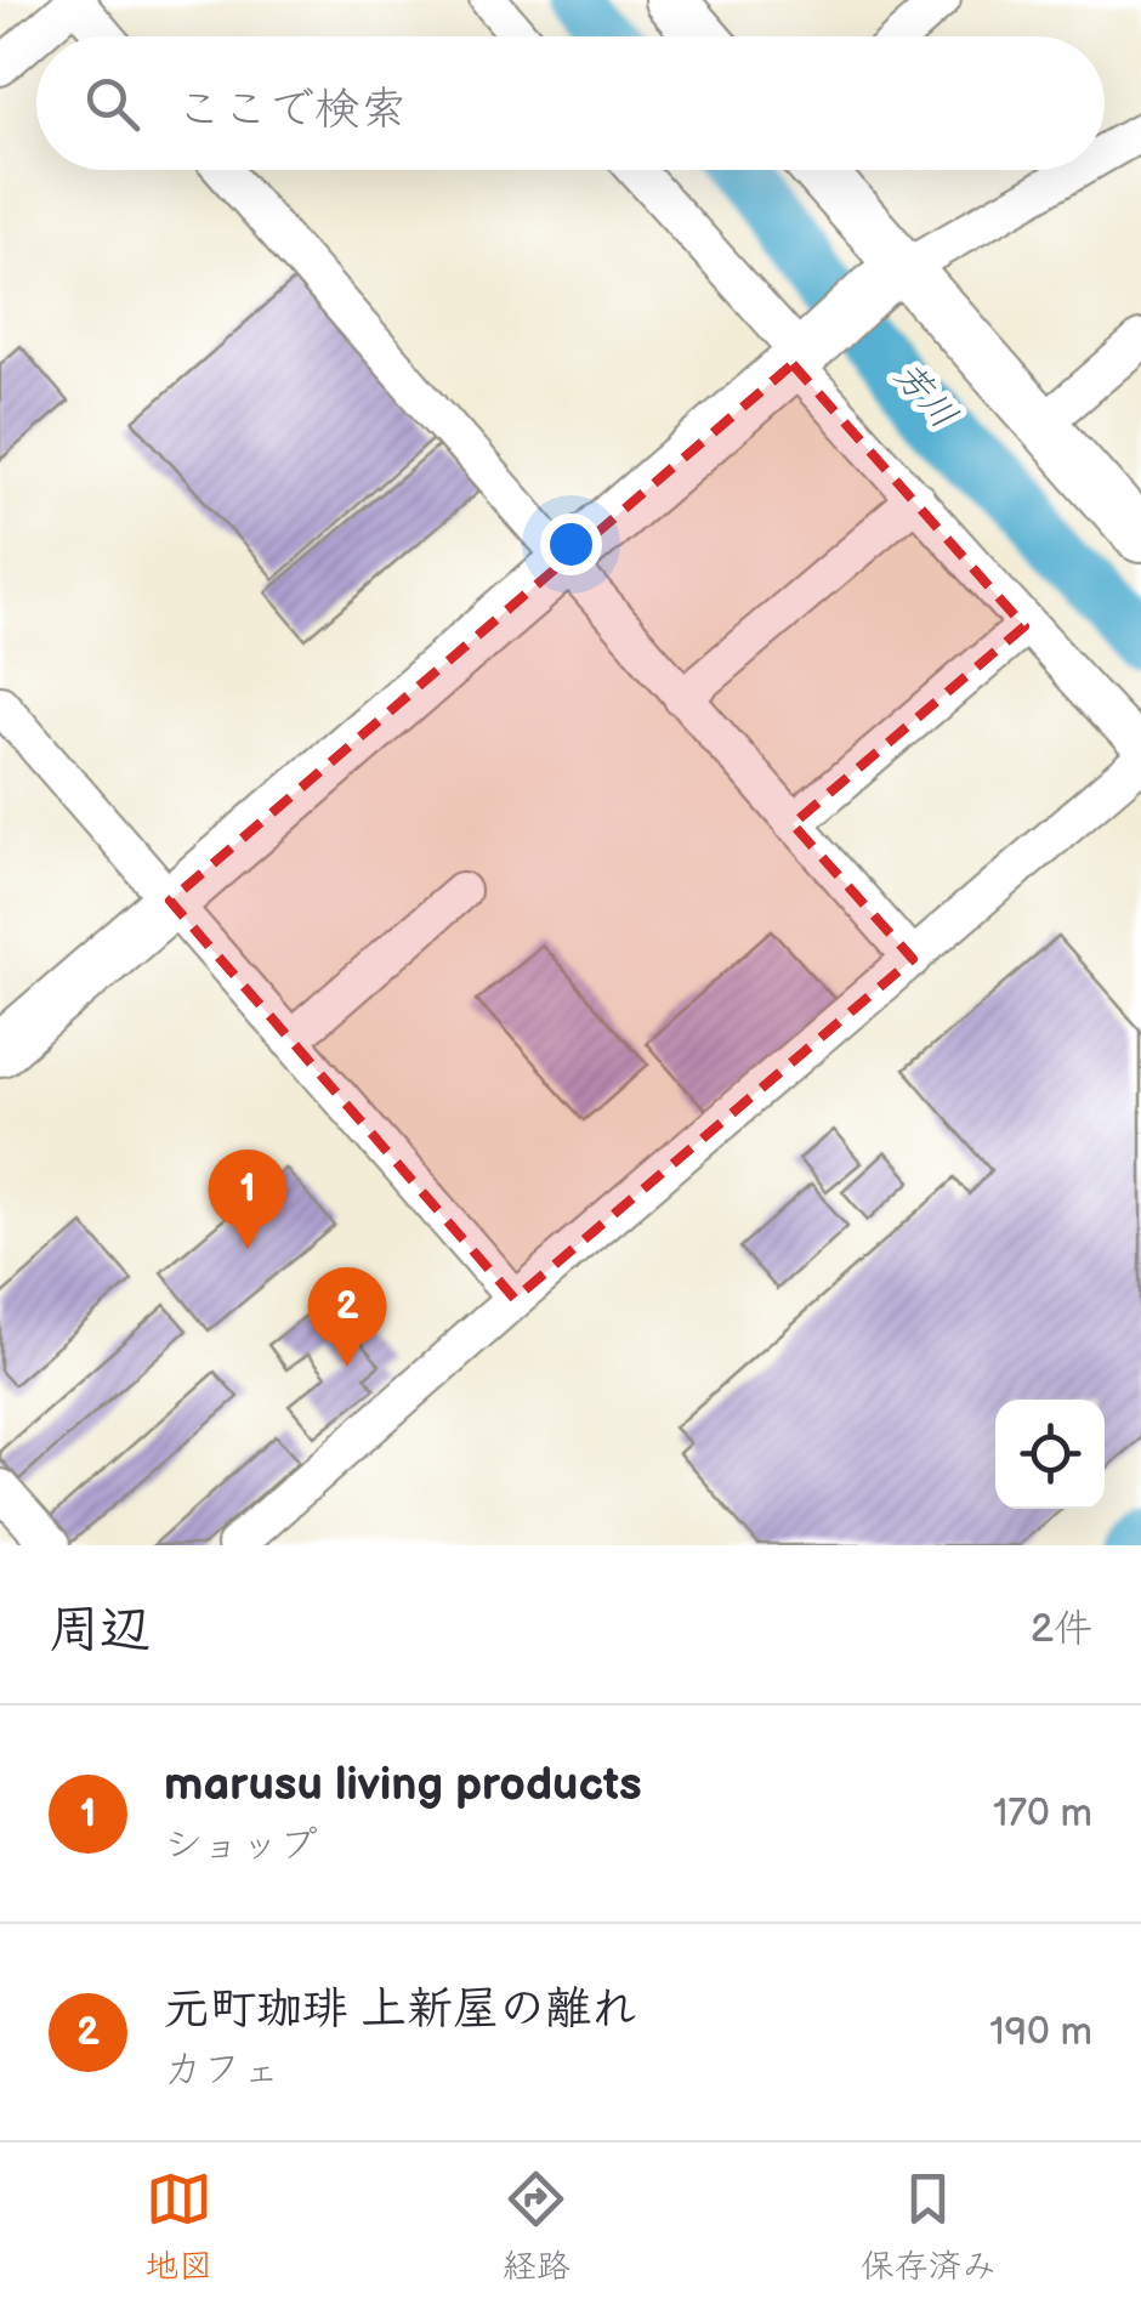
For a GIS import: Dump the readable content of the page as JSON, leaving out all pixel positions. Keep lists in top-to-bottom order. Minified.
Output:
{"water":["芳川"],"page":{"search":"ここで検索","pins":["1","2"],"heading":["周辺","2件"],"list":[{"mark":"1","name":"marusu living products","note":"ショップ","value":"170 m"},{"mark":"2","name":"元町珈琲 上新屋の離れ","note":"カフェ","value":"190 m"}],"nav":["地図","経路","保存済み"]}}
